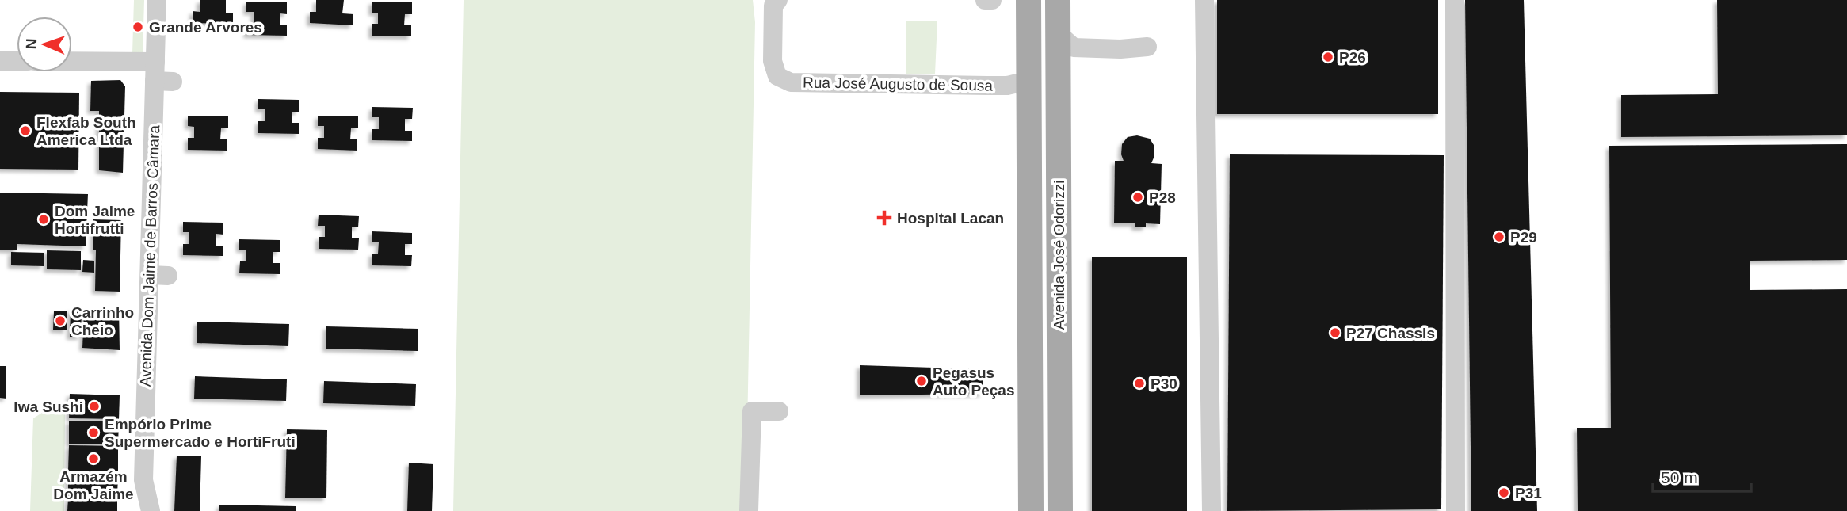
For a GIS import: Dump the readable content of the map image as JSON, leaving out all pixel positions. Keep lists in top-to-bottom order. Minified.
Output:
{"streets":{"main road":["Avenida José Odorizzi"],"street":["Rua José Augusto de Sousa","Avenida Dom Jaime de Barros Câmara"]},"crossings":[["Rua José Augusto de Sousa","Avenida José Odorizzi"]],"places":{"other":["Grande Arvores","P26","Flexfab South America Ltda","P28","Dom Jaime Hortifrutti","P29","Carrinho Cheio","P27 Chassis","Pegasus Auto Peças","P30","Iwa Sushi","Empório Prime Supermercado e HortiFruti","Armazém Dom Jaime","P31"],"health":["Hospital Lacan"]},"scale_bar":"50 m","north":"left"}
